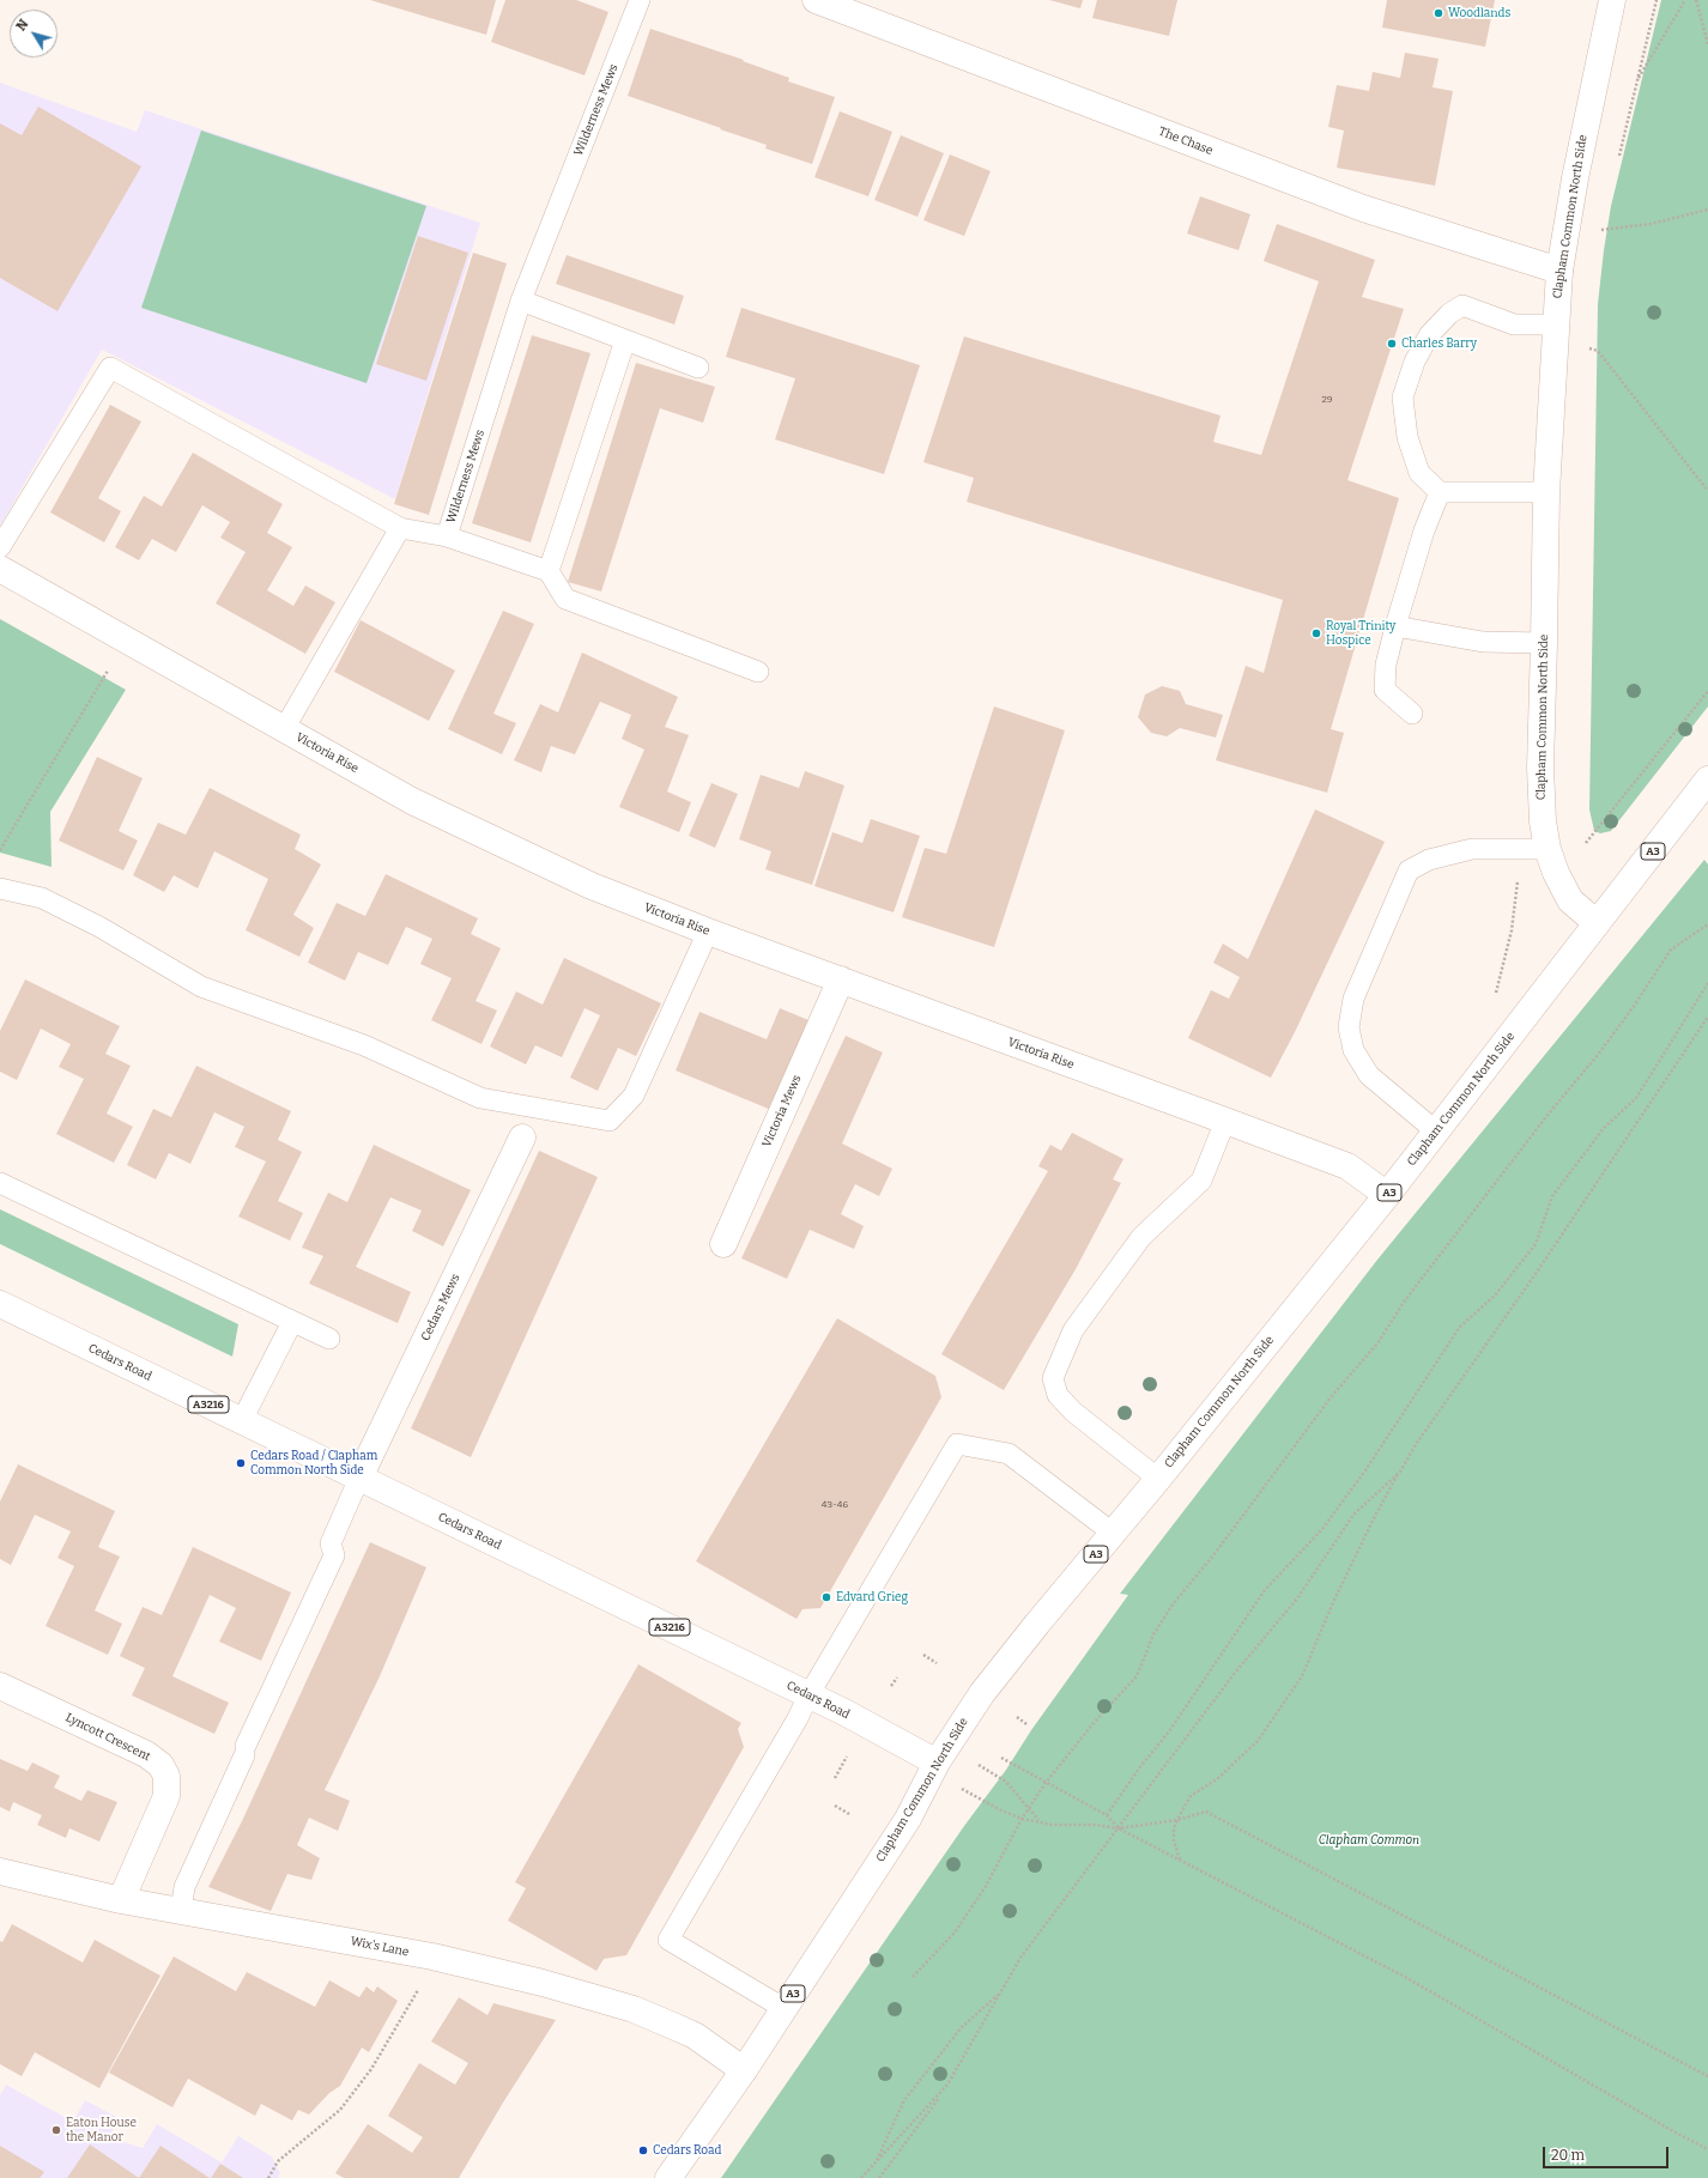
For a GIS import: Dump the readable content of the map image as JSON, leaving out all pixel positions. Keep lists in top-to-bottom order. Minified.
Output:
{"streets":{"main road":["The Chase","Clapham Common North Side","Victoria Rise","A3","Victoria Mews","Cedars Mews","Cedars Road","A3216","Lyncott Crescent","Wix's Lane"],"lane":["Wilderness Mews"]},"crossings":[["The Chase","Clapham Common North Side"],["Clapham Common North Side","Victoria Rise"],["Clapham Common North Side","A3"],["Clapham Common North Side","Cedars Road"],["Clapham Common North Side","Wix's Lane"],["Victoria Rise","Victoria Mews"],["Cedars Mews","Cedars Road"],["Lyncott Crescent","Wix's Lane"]],"parks":["Clapham Common"],"places":["Woodlands","Charles Barry","Royal Trinity Hospice","Cedars Road / Clapham Common North Side","Edvard Grieg","Eaton House the Manor","Cedars Road"],"house_numbers":["29","43-46"],"scale_bar":"20 m","north":"top left"}
